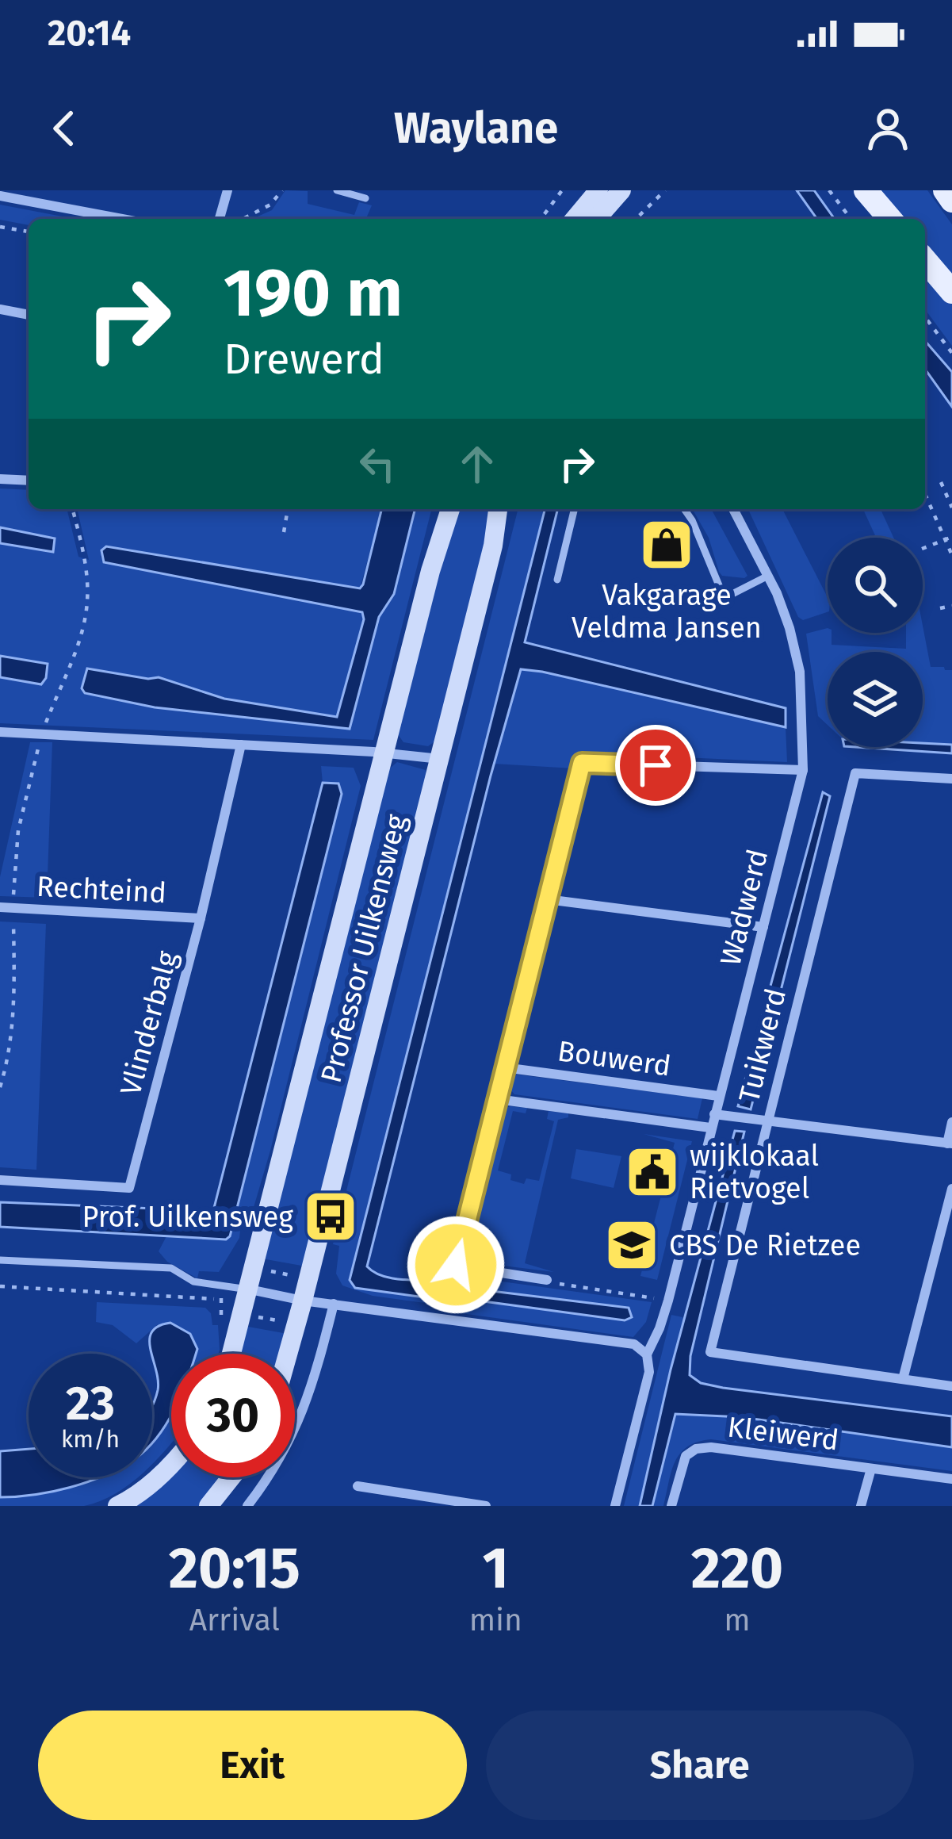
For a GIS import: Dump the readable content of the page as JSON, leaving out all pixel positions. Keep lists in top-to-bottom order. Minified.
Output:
{"streets":{"street":["Rechteind","Wadwerd","Professor Uilkensweg","Vlinderbalg","Tuikwerd","Bouwerd","Kleiwerd"]},"crossings":[["Rechteind","Vlinderbalg"],["Wadwerd","Bouwerd"]],"places":{"shop":["Vakgarage Veldma Jansen"],"public building":["wijklokaal Rietvogel"],"bus stop":["Prof. Uilkensweg"],"school or university":["CBS De Rietzee"]},"page":{"status":"20:14","header":"Waylane","turn":["190 m","Drewerd"],"speed":"23 km/h","limit":"30","eta":["20:15","Arrival","1","min","220","m"],"buttons":["Exit","Share"]}}
